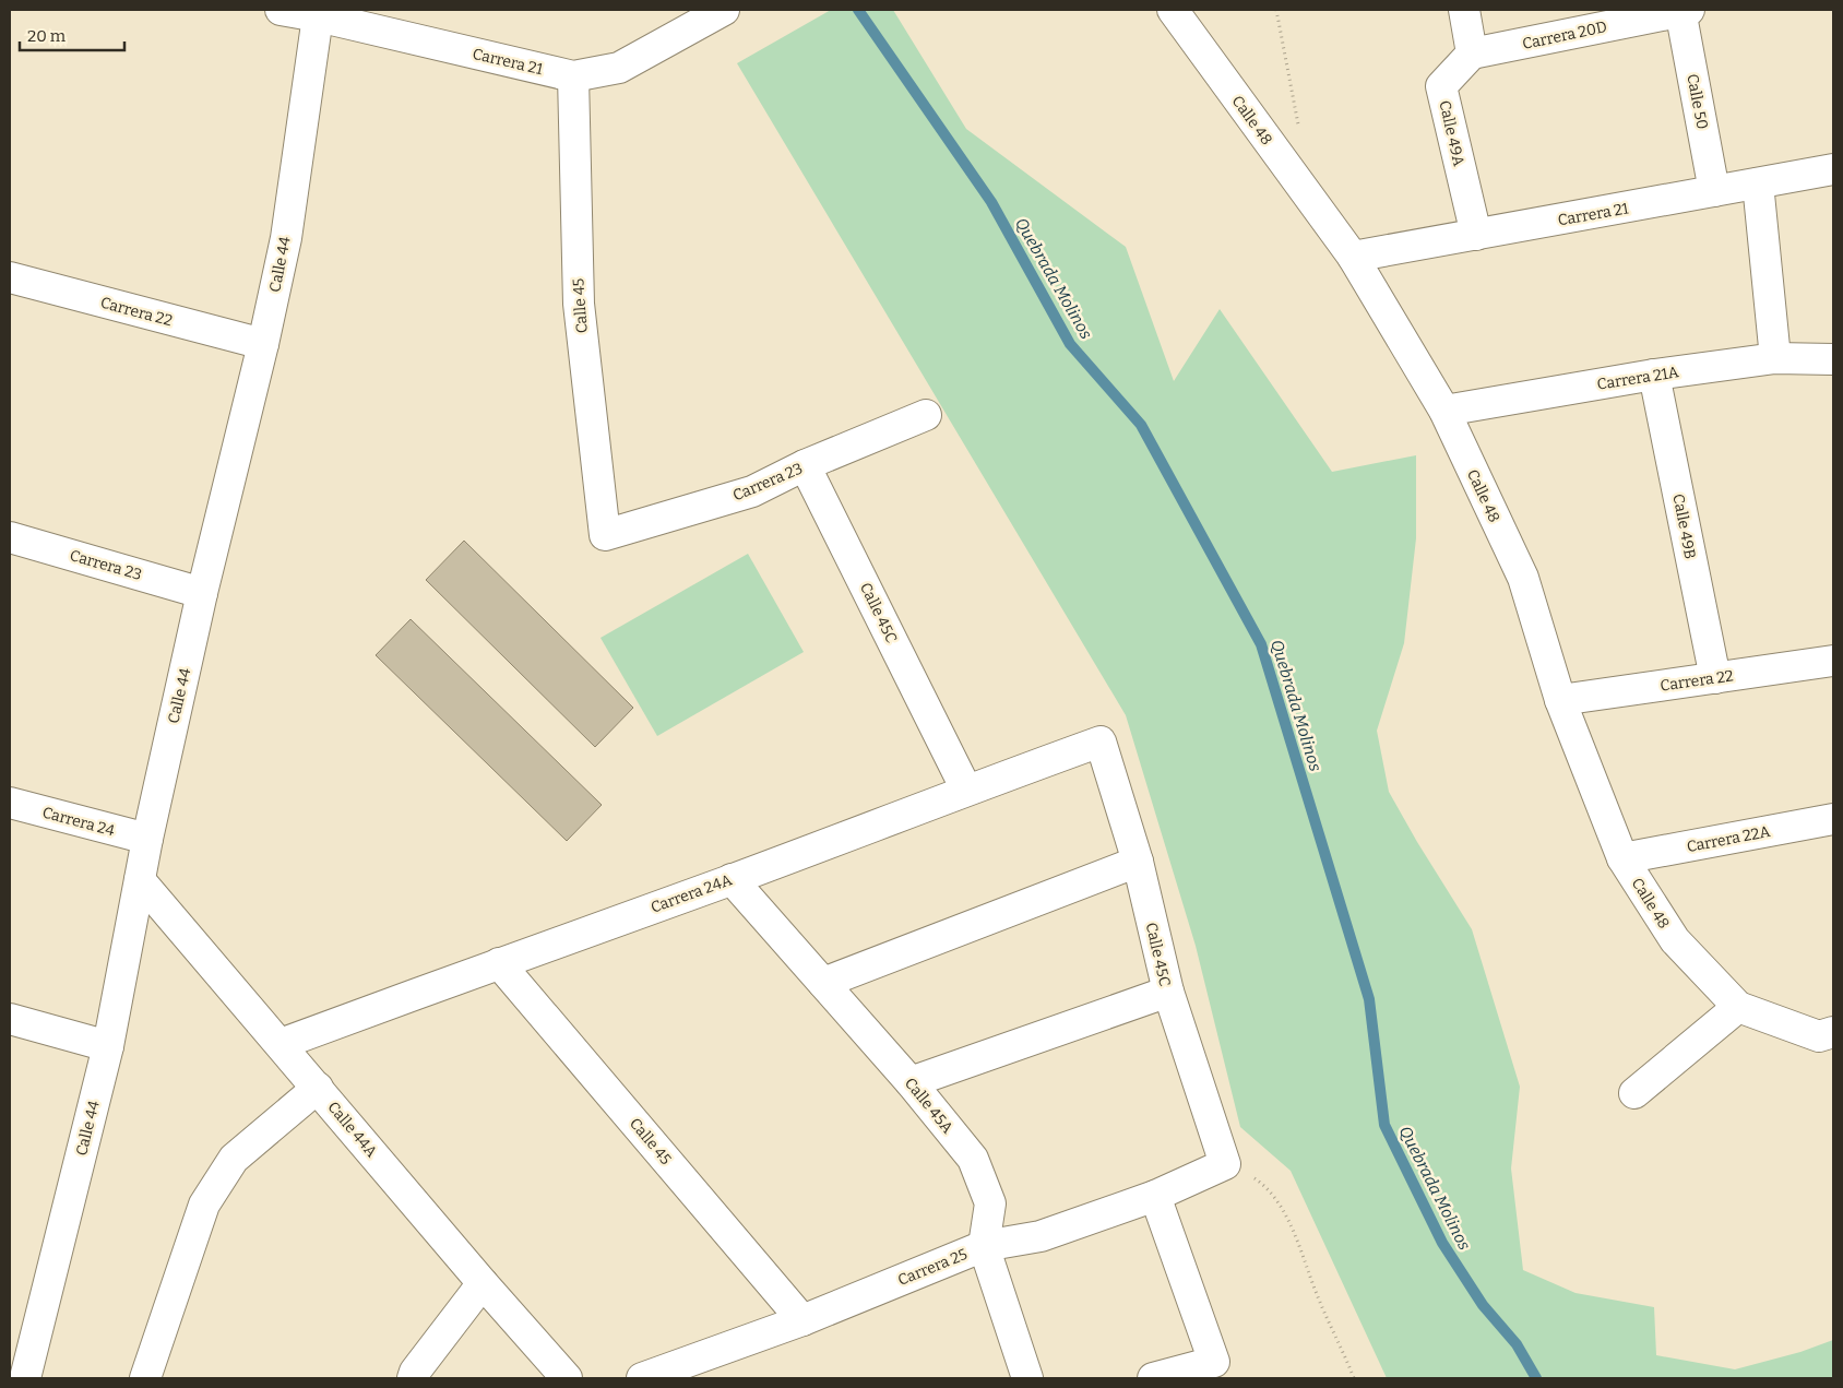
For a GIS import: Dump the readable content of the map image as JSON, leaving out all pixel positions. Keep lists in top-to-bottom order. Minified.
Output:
{"streets":{"street":["Carrera 20D","Carrera 21","Calle 50","Calle 48","Calle 49A","Calle 44","Calle 45","Carrera 22","Carrera 21A","Carrera 23","Calle 49B","Calle 45C","Carrera 24","Carrera 22A","Carrera 24A","Calle 45A","Calle 44A","Carrera 25"]},"crossings":[["Carrera 20D","Calle 50"],["Carrera 20D","Calle 49A"],["Carrera 21","Calle 50"],["Carrera 21","Calle 48"],["Carrera 21","Calle 49A"],["Carrera 21","Calle 44"],["Carrera 21","Calle 45"],["Calle 48","Carrera 22"],["Calle 48","Carrera 21A"],["Calle 48","Carrera 22A"],["Calle 44","Carrera 22"],["Calle 44","Carrera 23"],["Calle 44","Carrera 24"],["Calle 44","Calle 44A"],["Calle 45","Carrera 23"],["Calle 45","Carrera 24A"],["Calle 45","Carrera 25"],["Carrera 22","Calle 49B"],["Carrera 21A","Calle 49B"],["Carrera 23","Calle 45C"],["Calle 45C","Carrera 24A"],["Calle 45C","Carrera 25"],["Carrera 24A","Calle 45A"],["Carrera 24A","Calle 44A"],["Calle 45A","Carrera 25"]],"water":["Quebrada Molinos"],"scale_bar":"20 m"}
